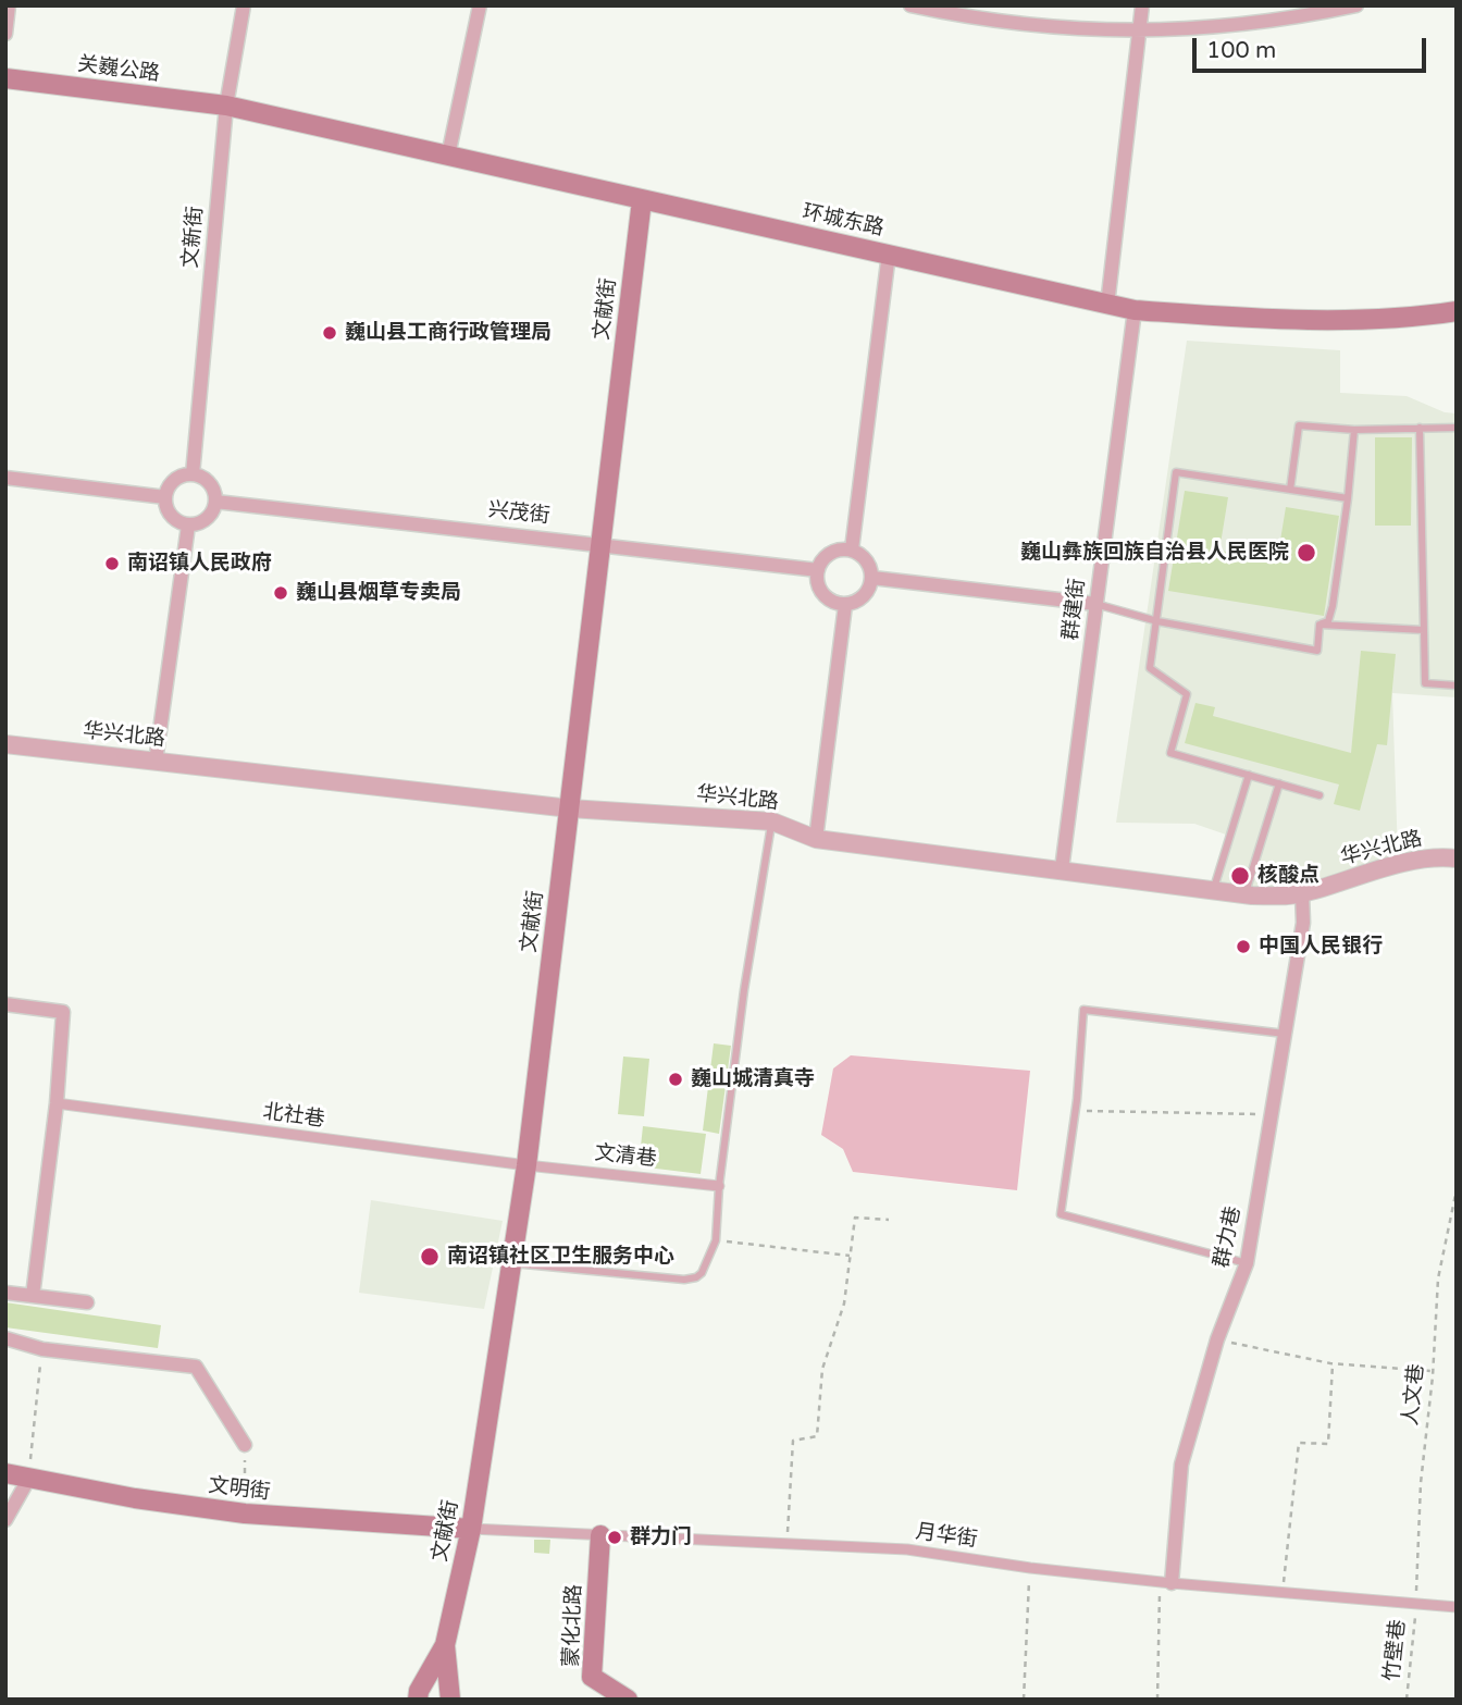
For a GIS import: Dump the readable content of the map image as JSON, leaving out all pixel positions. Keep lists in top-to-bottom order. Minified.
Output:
{"streets":{"main road":["关巍公路","环城东路","文献街","文明街","蒙化北路"],"street":["文新街","兴茂街","群建街","华兴北路","北社巷","文清巷","群力巷","月华街"],"path":["人文巷","竹壁巷"]},"crossings":[["关巍公路","环城东路"],["关巍公路","文新街"],["环城东路","文新街"],["环城东路","文献街"],["环城东路","群建街"],["文新街","兴茂街"],["文献街","兴茂街"],["文献街","华兴北路"],["文献街","北社巷"],["文献街","文清巷"],["文献街","文明街"],["文献街","月华街"],["群建街","华兴北路"],["华兴北路","群力巷"],["北社巷","文清巷"],["群力巷","月华街"],["人文巷","月华街"],["人文巷","竹壁巷"],["文明街","月华街"],["月华街","蒙化北路"],["月华街","竹壁巷"]],"places":["巍山县工商行政管理局","巍山彝族回族自治县人民医院","南诏镇人民政府","巍山县烟草专卖局","核酸点","中国人民银行","巍山城清真寺","南诏镇社区卫生服务中心","群力门"],"scale_bar":"100 m"}
